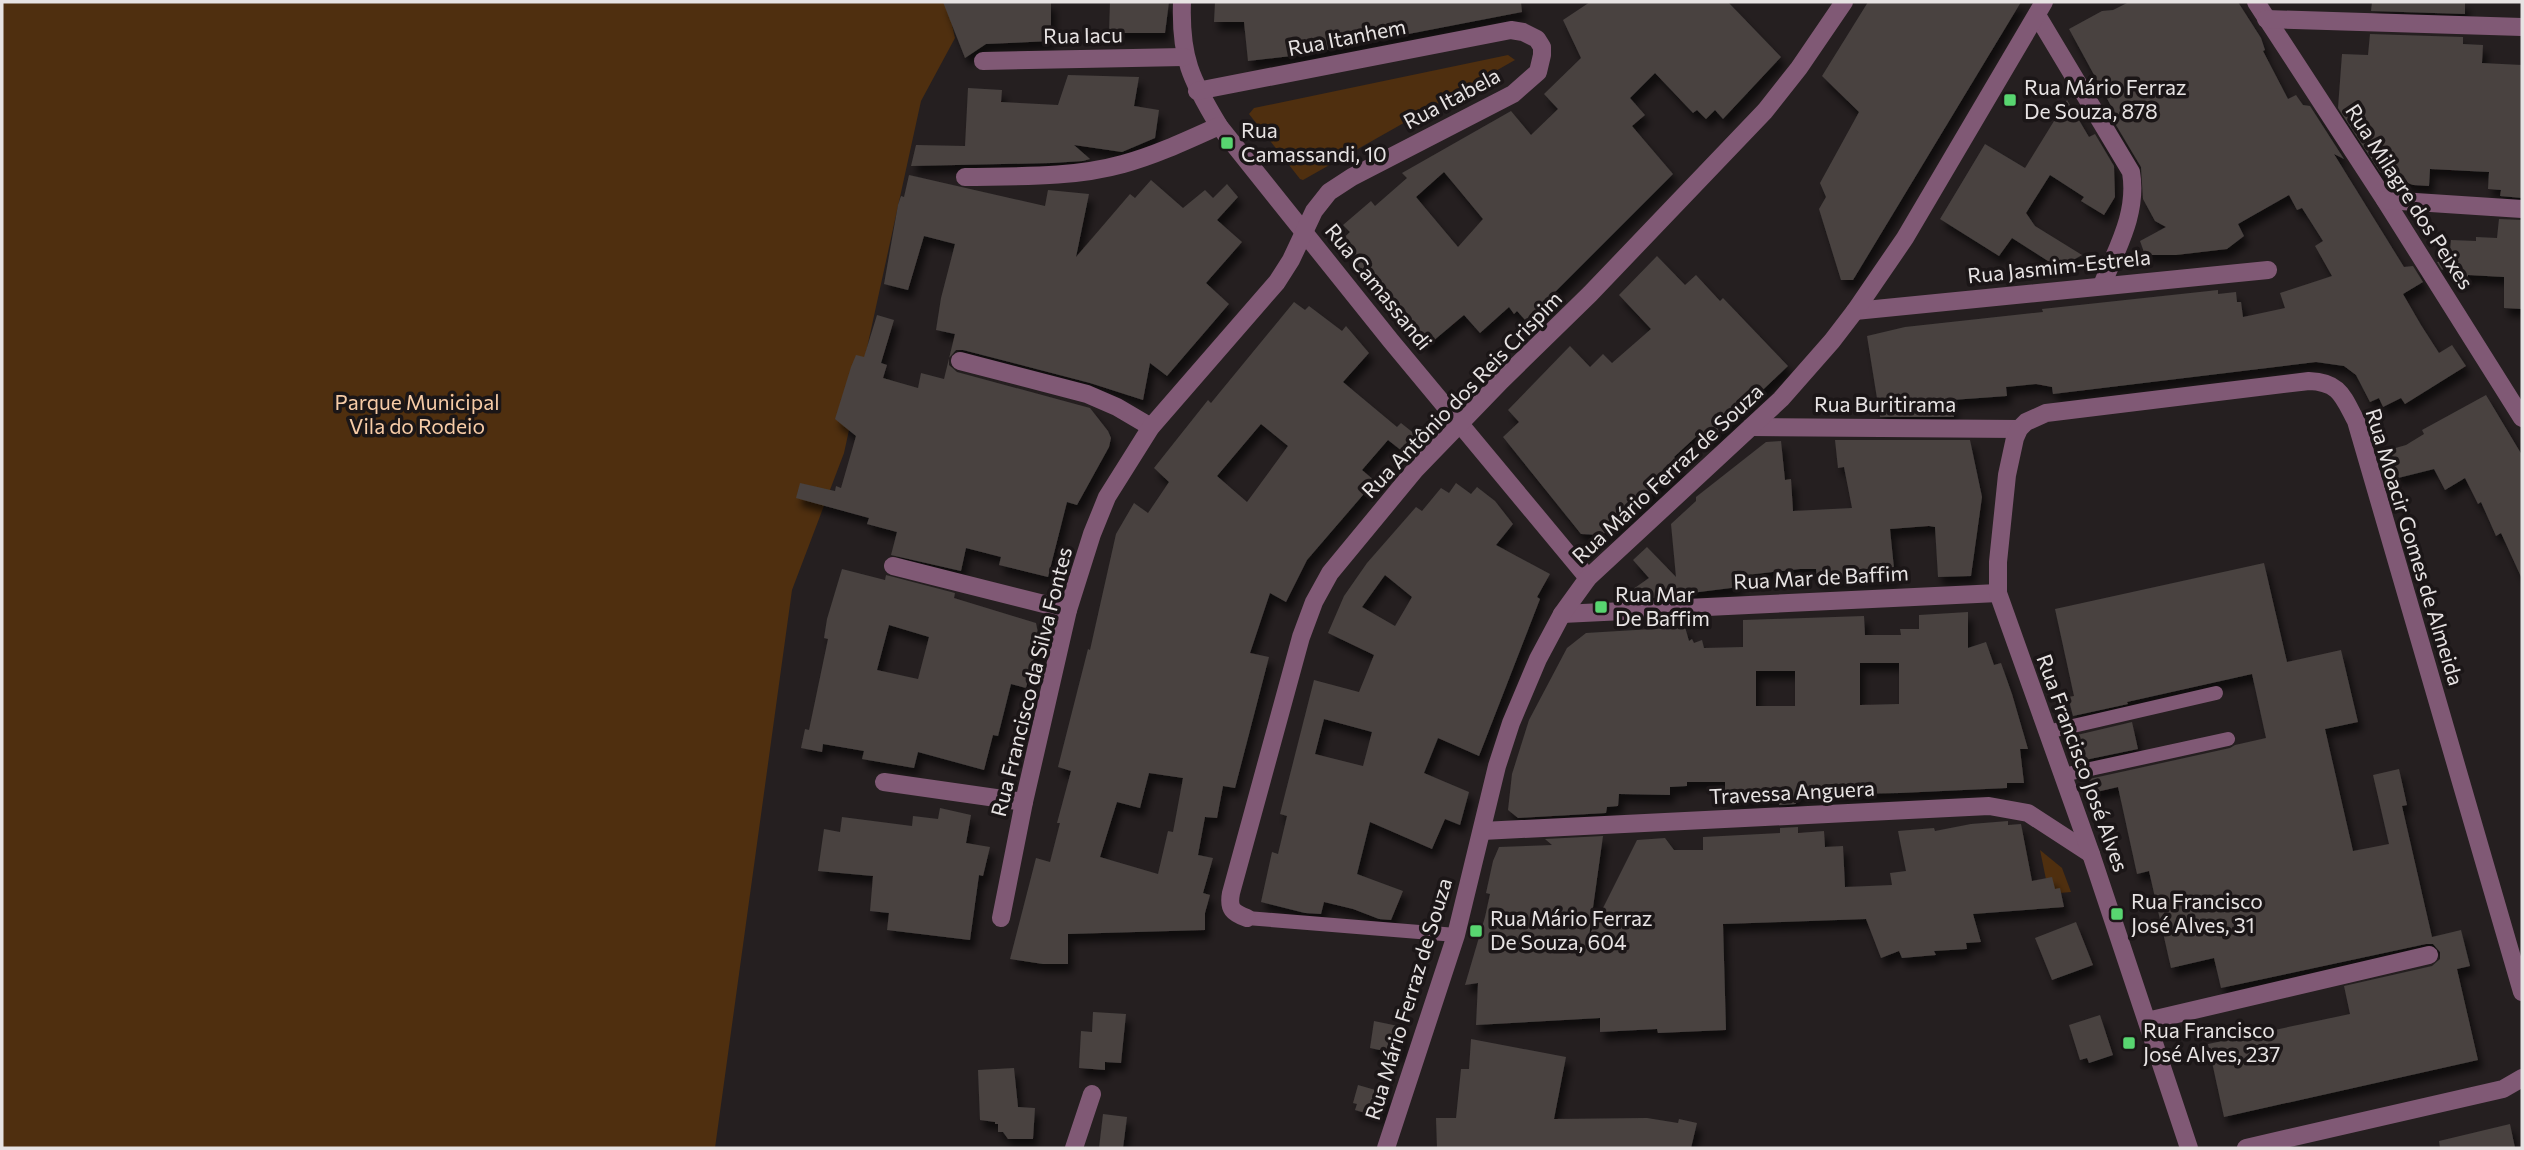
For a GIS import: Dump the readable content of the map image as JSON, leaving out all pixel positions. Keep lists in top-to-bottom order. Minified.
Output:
{"streets":{"street":["Rua Iacu","Rua Itanhem","Rua Itabela","Rua Milagre dos Peixes","Rua Jasmim-Estrela","Rua Camassandi","Rua Antônio dos Reis Crispim","Rua Buritirama","Rua Mário Ferraz de Souza","Rua Moacir Gomes de Almeida","Rua Mar de Baffim","Rua Francisco da Silva Fontes","Rua Francisco José Alves","Travessa Anguera"]},"crossings":[["Rua Iacu","Rua Camassandi"],["Rua Itanhem","Rua Itabela"],["Rua Itanhem","Rua Camassandi"],["Rua Itabela","Rua Camassandi"],["Rua Itabela","Rua Francisco da Silva Fontes"],["Rua Jasmim-Estrela","Rua Mário Ferraz de Souza"],["Rua Camassandi","Rua Antônio dos Reis Crispim"],["Rua Camassandi","Rua Mário Ferraz de Souza"],["Rua Camassandi","Rua Francisco da Silva Fontes"],["Rua Buritirama","Rua Mário Ferraz de Souza"],["Rua Buritirama","Rua Moacir Gomes de Almeida"],["Rua Mário Ferraz de Souza","Rua Mar de Baffim"],["Rua Mário Ferraz de Souza","Travessa Anguera"],["Rua Mar de Baffim","Rua Francisco José Alves"],["Rua Francisco José Alves","Travessa Anguera"]],"parks":["Parque Municipal Vila do Rodeio"],"places":{"transit":["Rua Mário Ferraz De Souza, 878","Rua Camassandi, 10","Rua Mar De Baffim","Rua Francisco José Alves, 31","Rua Mário Ferraz De Souza, 604","Rua Francisco José Alves, 237"]}}
